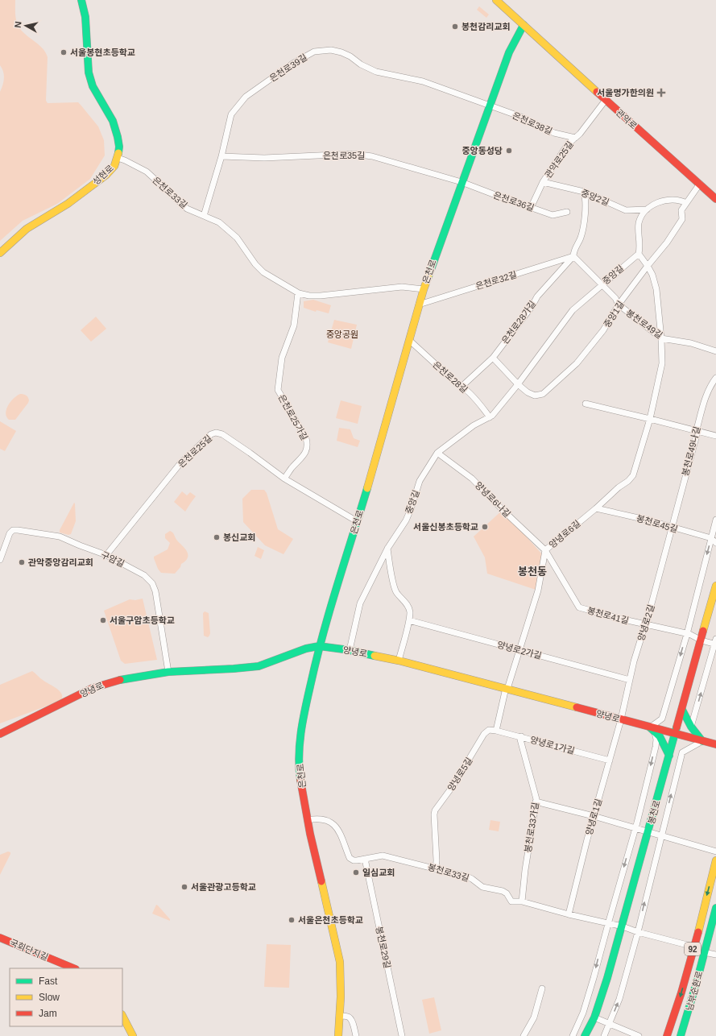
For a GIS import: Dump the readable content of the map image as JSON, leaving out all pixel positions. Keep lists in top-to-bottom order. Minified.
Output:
{"streets":{"main road":["관악로","성현로","은천로","양녕로","봉천로","92","국회단지길","남부순환로"],"street":["은천로39길","은천로38길","은천로35길","관악로25길","은천로33길","중앙2길","은천로36길","중앙길","은천로32길","중앙1길","은천로28가길","봉천로49길","은천로28길","은천로25가길","은천로25길","봉천로49나길","양녕로6나길","봉천로45길","양녕로6길","구암길","봉천로41길","양녕로2길","양녕로2가길","양녕로1가길","양녕로5길","양녕로1길","봉천로33가길","봉천로33길","봉천로29길"]},"crossings":[["은천로39길","은천로38길"],["은천로39길","은천로35길"],["은천로39길","은천로33길"],["은천로39길","은천로"],["관악로","관악로25길"],["관악로","은천로"],["은천로38길","관악로25길"],["은천로38길","은천로"],["은천로35길","은천로36길"],["은천로35길","은천로"],["관악로25길","중앙2길"],["관악로25길","은천로36길"],["성현로","은천로33길"],["은천로33길","은천로25가길"],["중앙2길","은천로28가길"],["은천로36길","은천로"],["은천로","은천로32길"],["은천로","은천로28길"],["은천로","은천로25길"],["은천로","양녕로"],["은천로","봉천로33길"],["중앙길","중앙1길"],["중앙길","봉천로49길"],["중앙길","은천로28길"],["중앙길","양녕로6나길"],["중앙길","양녕로6길"],["중앙길","양녕로"],["은천로32길","은천로28가길"],["중앙1길","봉천로49길"],["중앙1길","양녕로6길"],["은천로28가길","은천로28길"],["봉천로49길","양녕로6길"],["은천로25가길","은천로25길"],["은천로25길","구암길"],["봉천로49나길","봉천로45길"],["봉천로49나길","양녕로2길"],["양녕로6나길","양녕로6길"],["양녕로6나길","봉천로41길"],["봉천로45길","양녕로6길"],["봉천로45길","양녕로2길"],["양녕로6길","봉천로41길"],["양녕로6길","양녕로2가길"],["양녕로6길","양녕로"],["구암길","양녕로"],["봉천로41길","양녕로2길"],["봉천로41길","봉천로"],["양녕로2길","양녕로2가길"],["양녕로2길","양녕로"],["양녕로2길","양녕로1길"],["양녕로","봉천로"],["양녕로","양녕로1길"],["양녕로1가길","양녕로5길"],["양녕로1가길","양녕로1길"],["양녕로1가길","봉천로33가길"],["양녕로5길","봉천로33길"],["봉천로","봉천로33길"],["양녕로1길","봉천로33길"],["봉천로33가길","봉천로33길"],["봉천로33길","봉천로29길"]],"districts":["봉천동"],"parks":["중앙공원"],"places":{"other":["봉천감리교회","서울봉현초등학교","중앙동성당","서울신봉초등학교","봉신교회","관악중앙감리교회","서울구암초등학교","일심교회","서울관광고등학교","서울은천초등학교"],"health":["서울명가한의원"]},"legend":["Fast","Slow","Jam"],"north":"left"}
